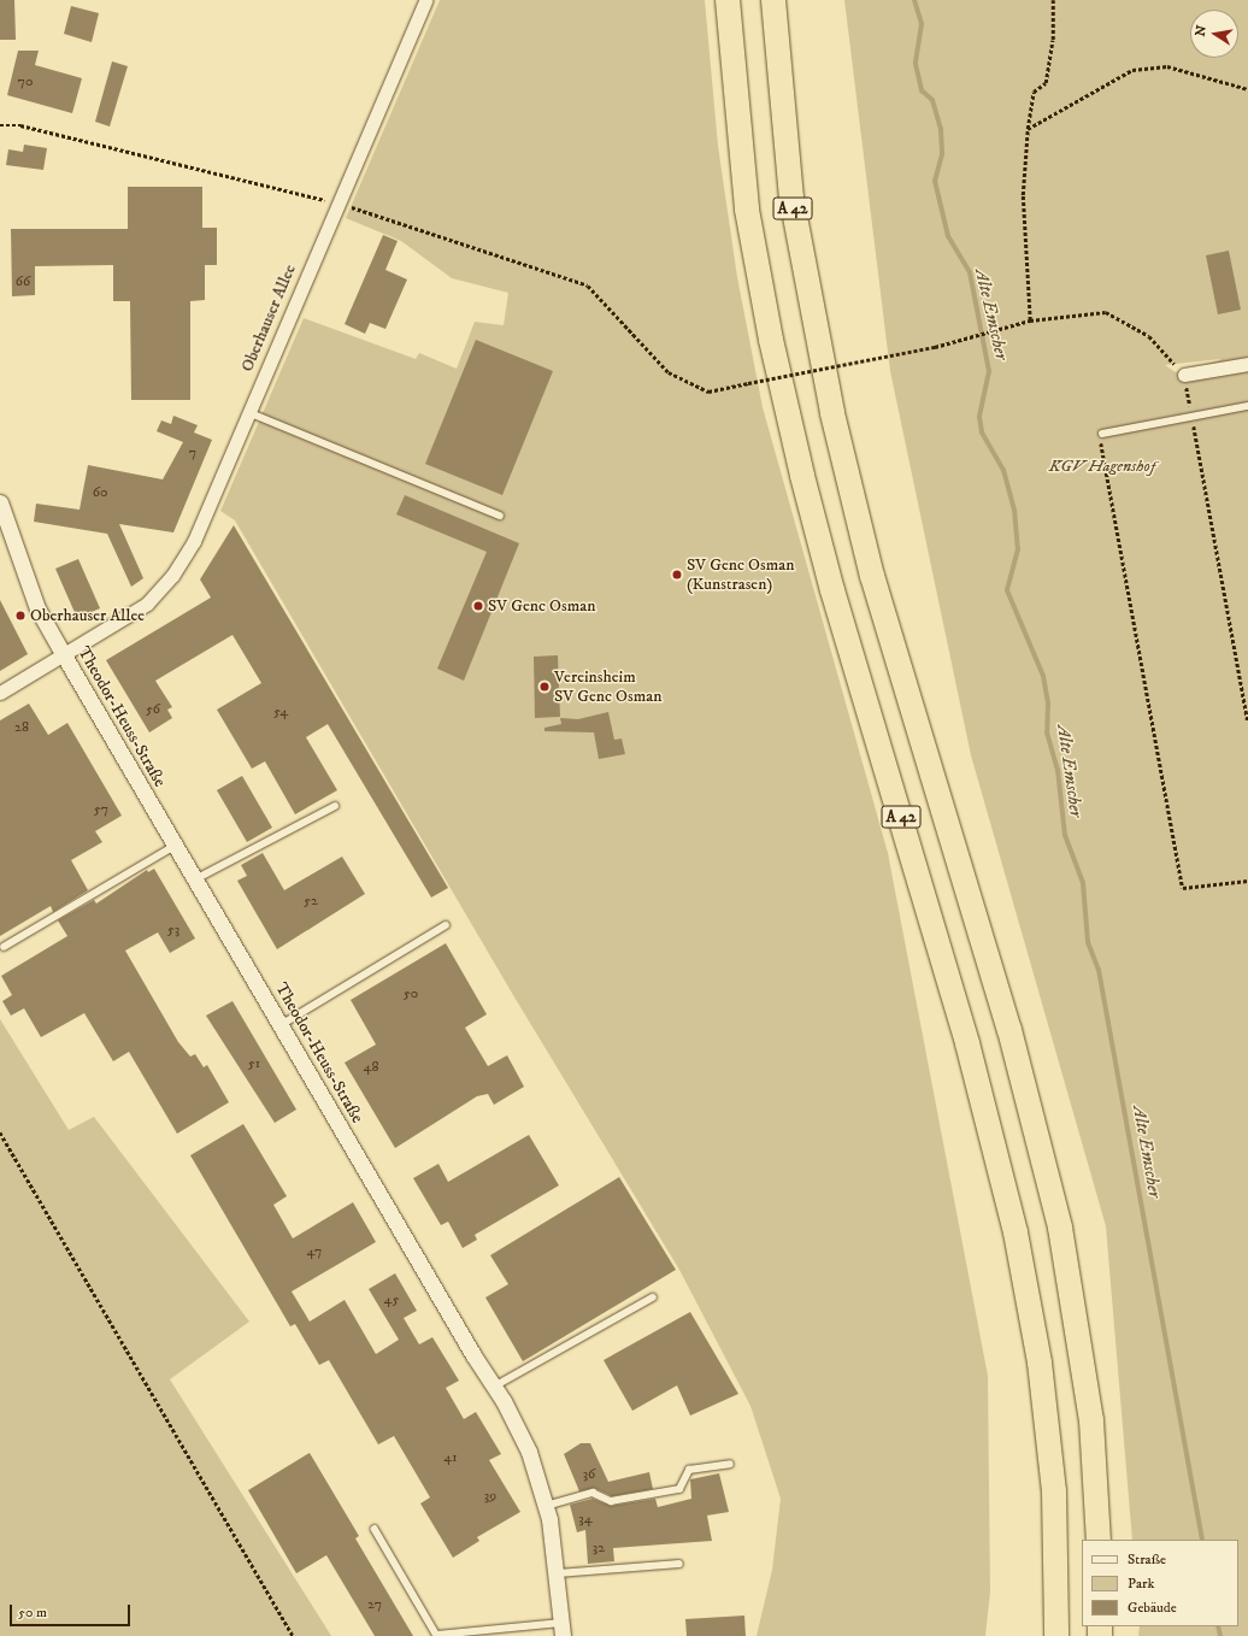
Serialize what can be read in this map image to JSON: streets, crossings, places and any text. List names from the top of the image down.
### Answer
{
  "streets": {
    "highway": ["A 42"],
    "street": ["Oberhauser Allee", "Theodor-Heuss-Straße"]
  },
  "crossings": [
    ["Oberhauser Allee", "Theodor-Heuss-Straße"]
  ],
  "water": ["Alte Emscher"],
  "parks": ["KGV Hagenshof"],
  "places": [
    "SV Genc Osman (Kunstrasen)",
    "SV Genc Osman",
    "Oberhauser Allee",
    "Vereinsheim SV Genc Osman"
  ],
  "house_numbers": [
    "70",
    "66",
    "7",
    "60",
    "56",
    "54",
    "28",
    "57",
    "52",
    "53",
    "50",
    "51",
    "48",
    "47",
    "45",
    "41",
    "36",
    "39",
    "34",
    "32",
    "27"
  ],
  "legend": ["Straße", "Park", "Gebäude"],
  "scale_bar": "50 m",
  "north": "left"
}
